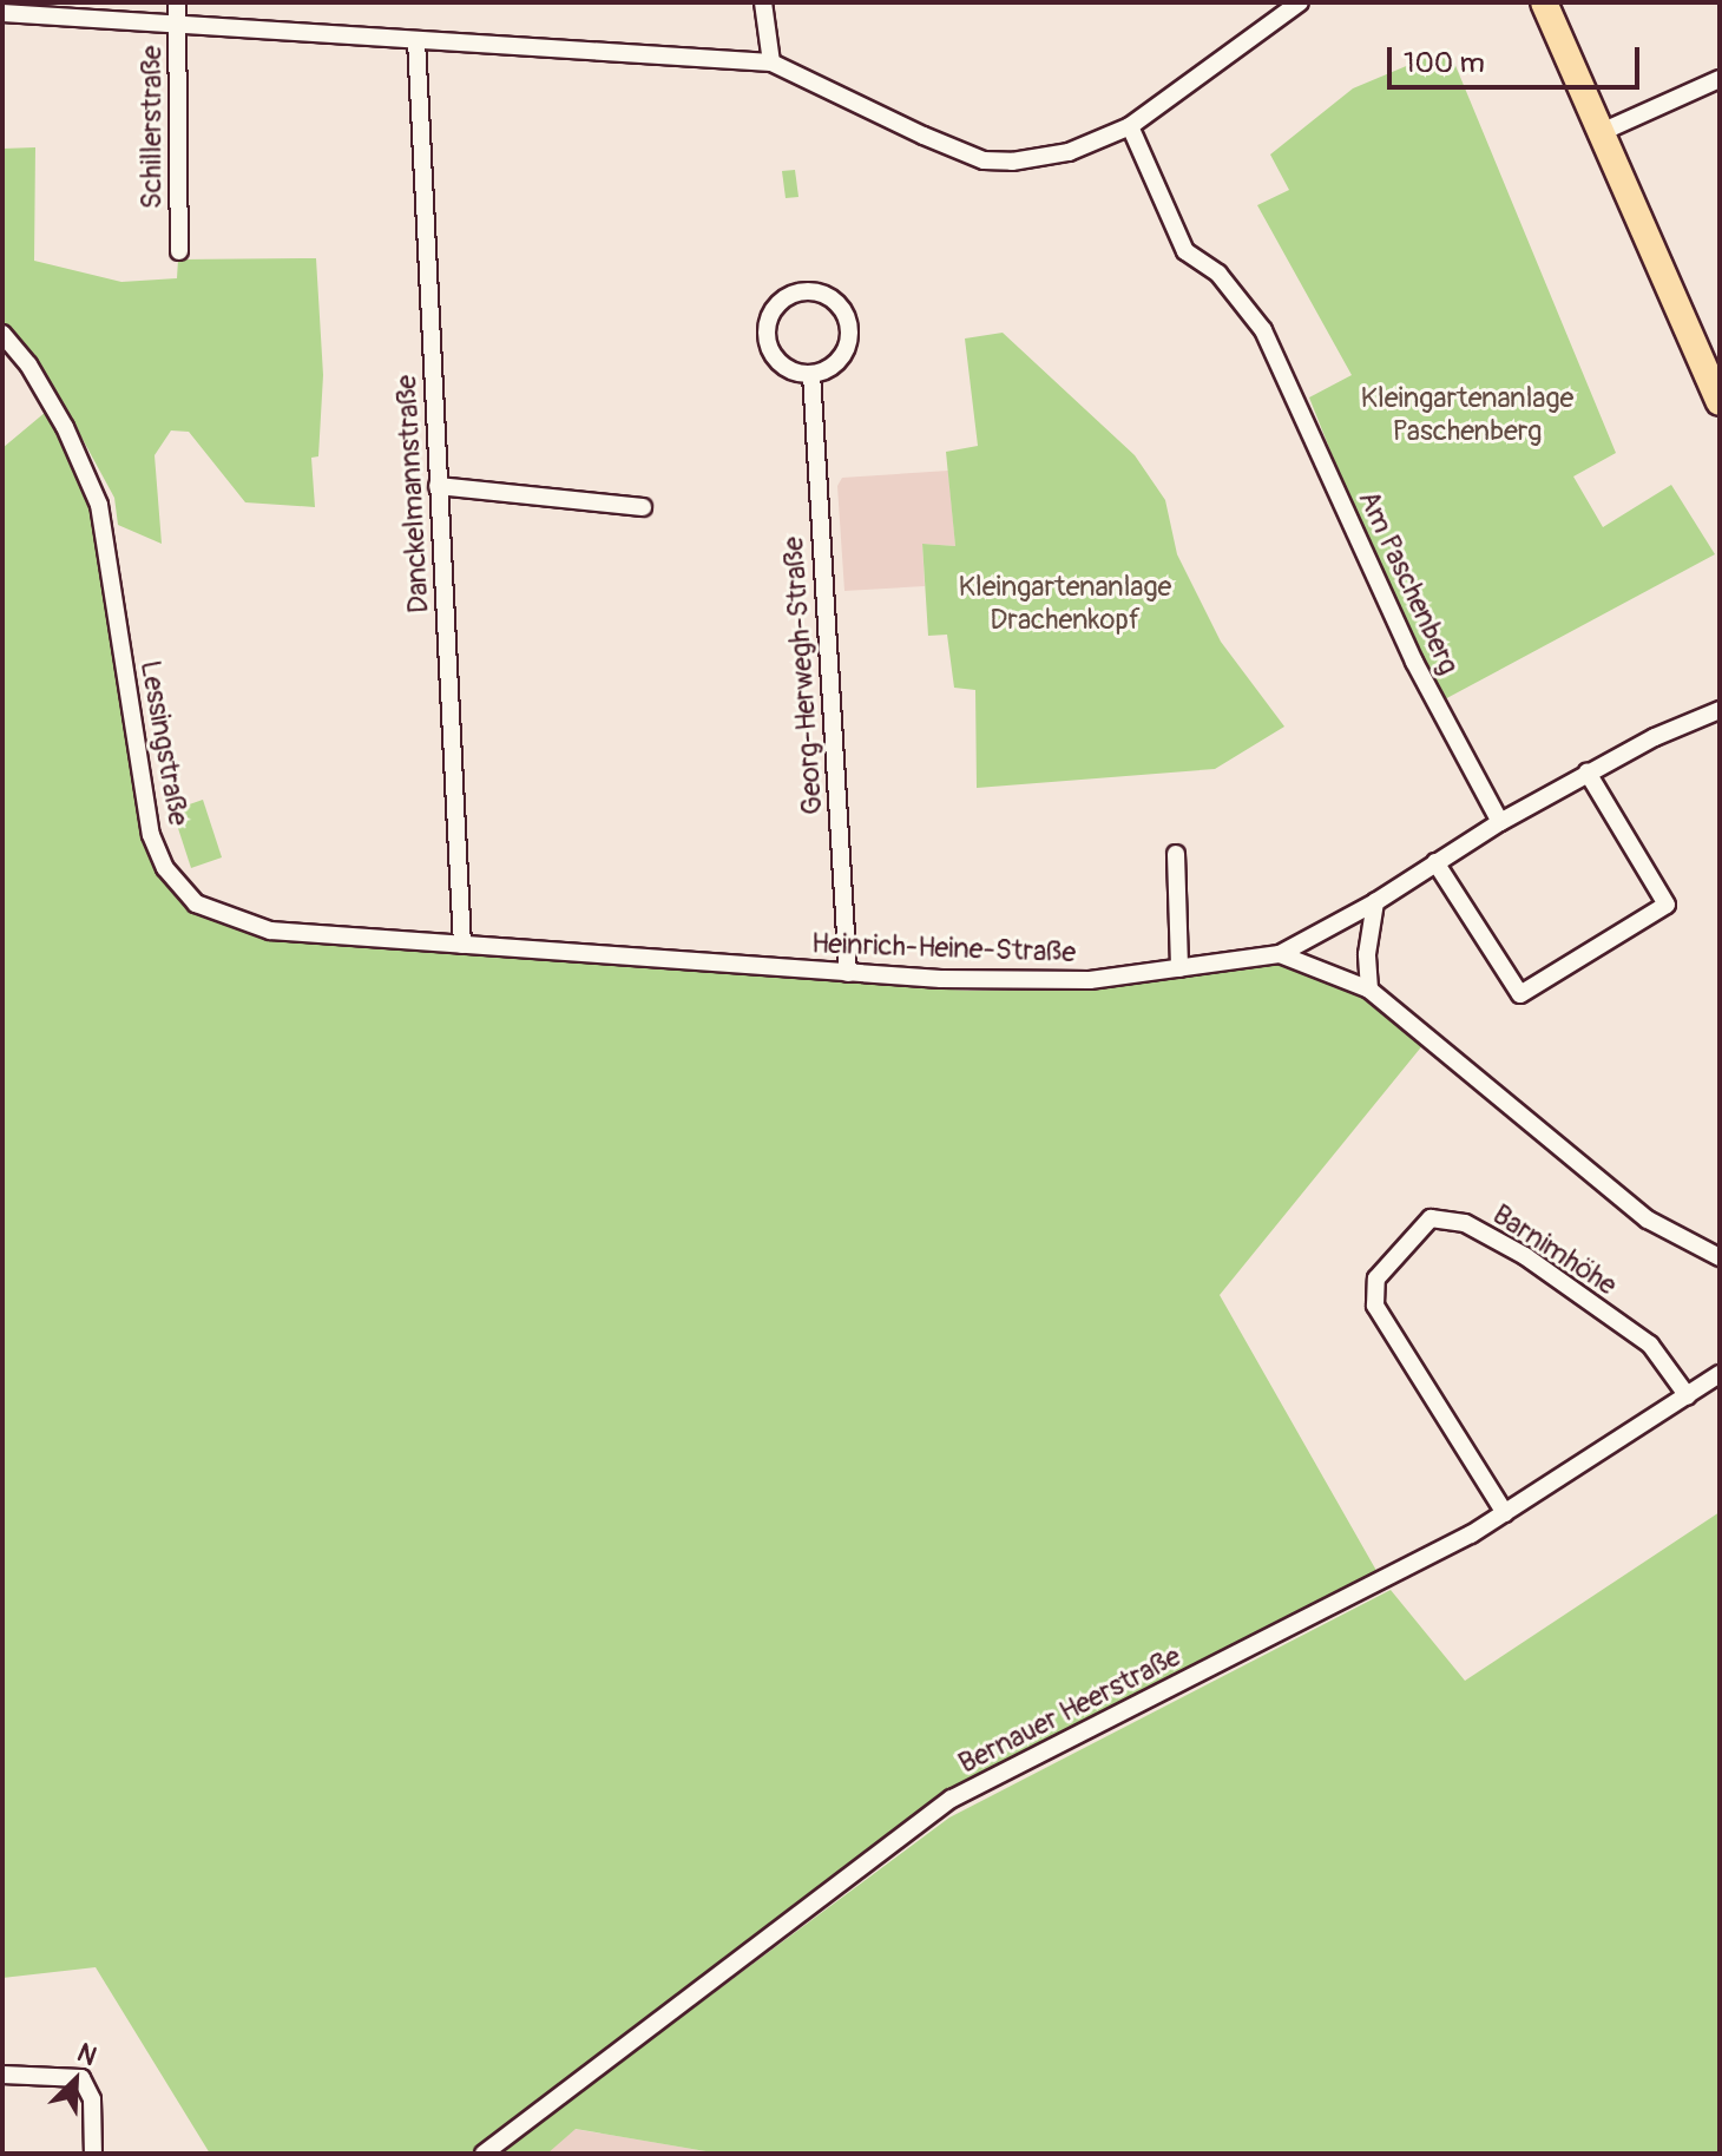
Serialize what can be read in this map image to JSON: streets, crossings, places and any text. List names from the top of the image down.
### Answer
{
  "streets": {
    "street": [
      "Schillerstraße",
      "Danckelmannstraße",
      "Am Paschenberg",
      "Georg-Herwegh-Straße",
      "Lessingstraße",
      "Heinrich-Heine-Straße",
      "Barnimhöhe",
      "Bernauer Heerstraße"
    ]
  },
  "crossings": [
    ["Danckelmannstraße", "Lessingstraße"],
    ["Danckelmannstraße", "Heinrich-Heine-Straße"],
    ["Georg-Herwegh-Straße", "Heinrich-Heine-Straße"],
    ["Lessingstraße", "Heinrich-Heine-Straße"],
    ["Barnimhöhe", "Bernauer Heerstraße"]
  ],
  "parks": ["Kleingartenanlage Paschenberg", "Kleingartenanlage Drachenkopf"],
  "scale_bar": "100 m",
  "north": "top right"
}
